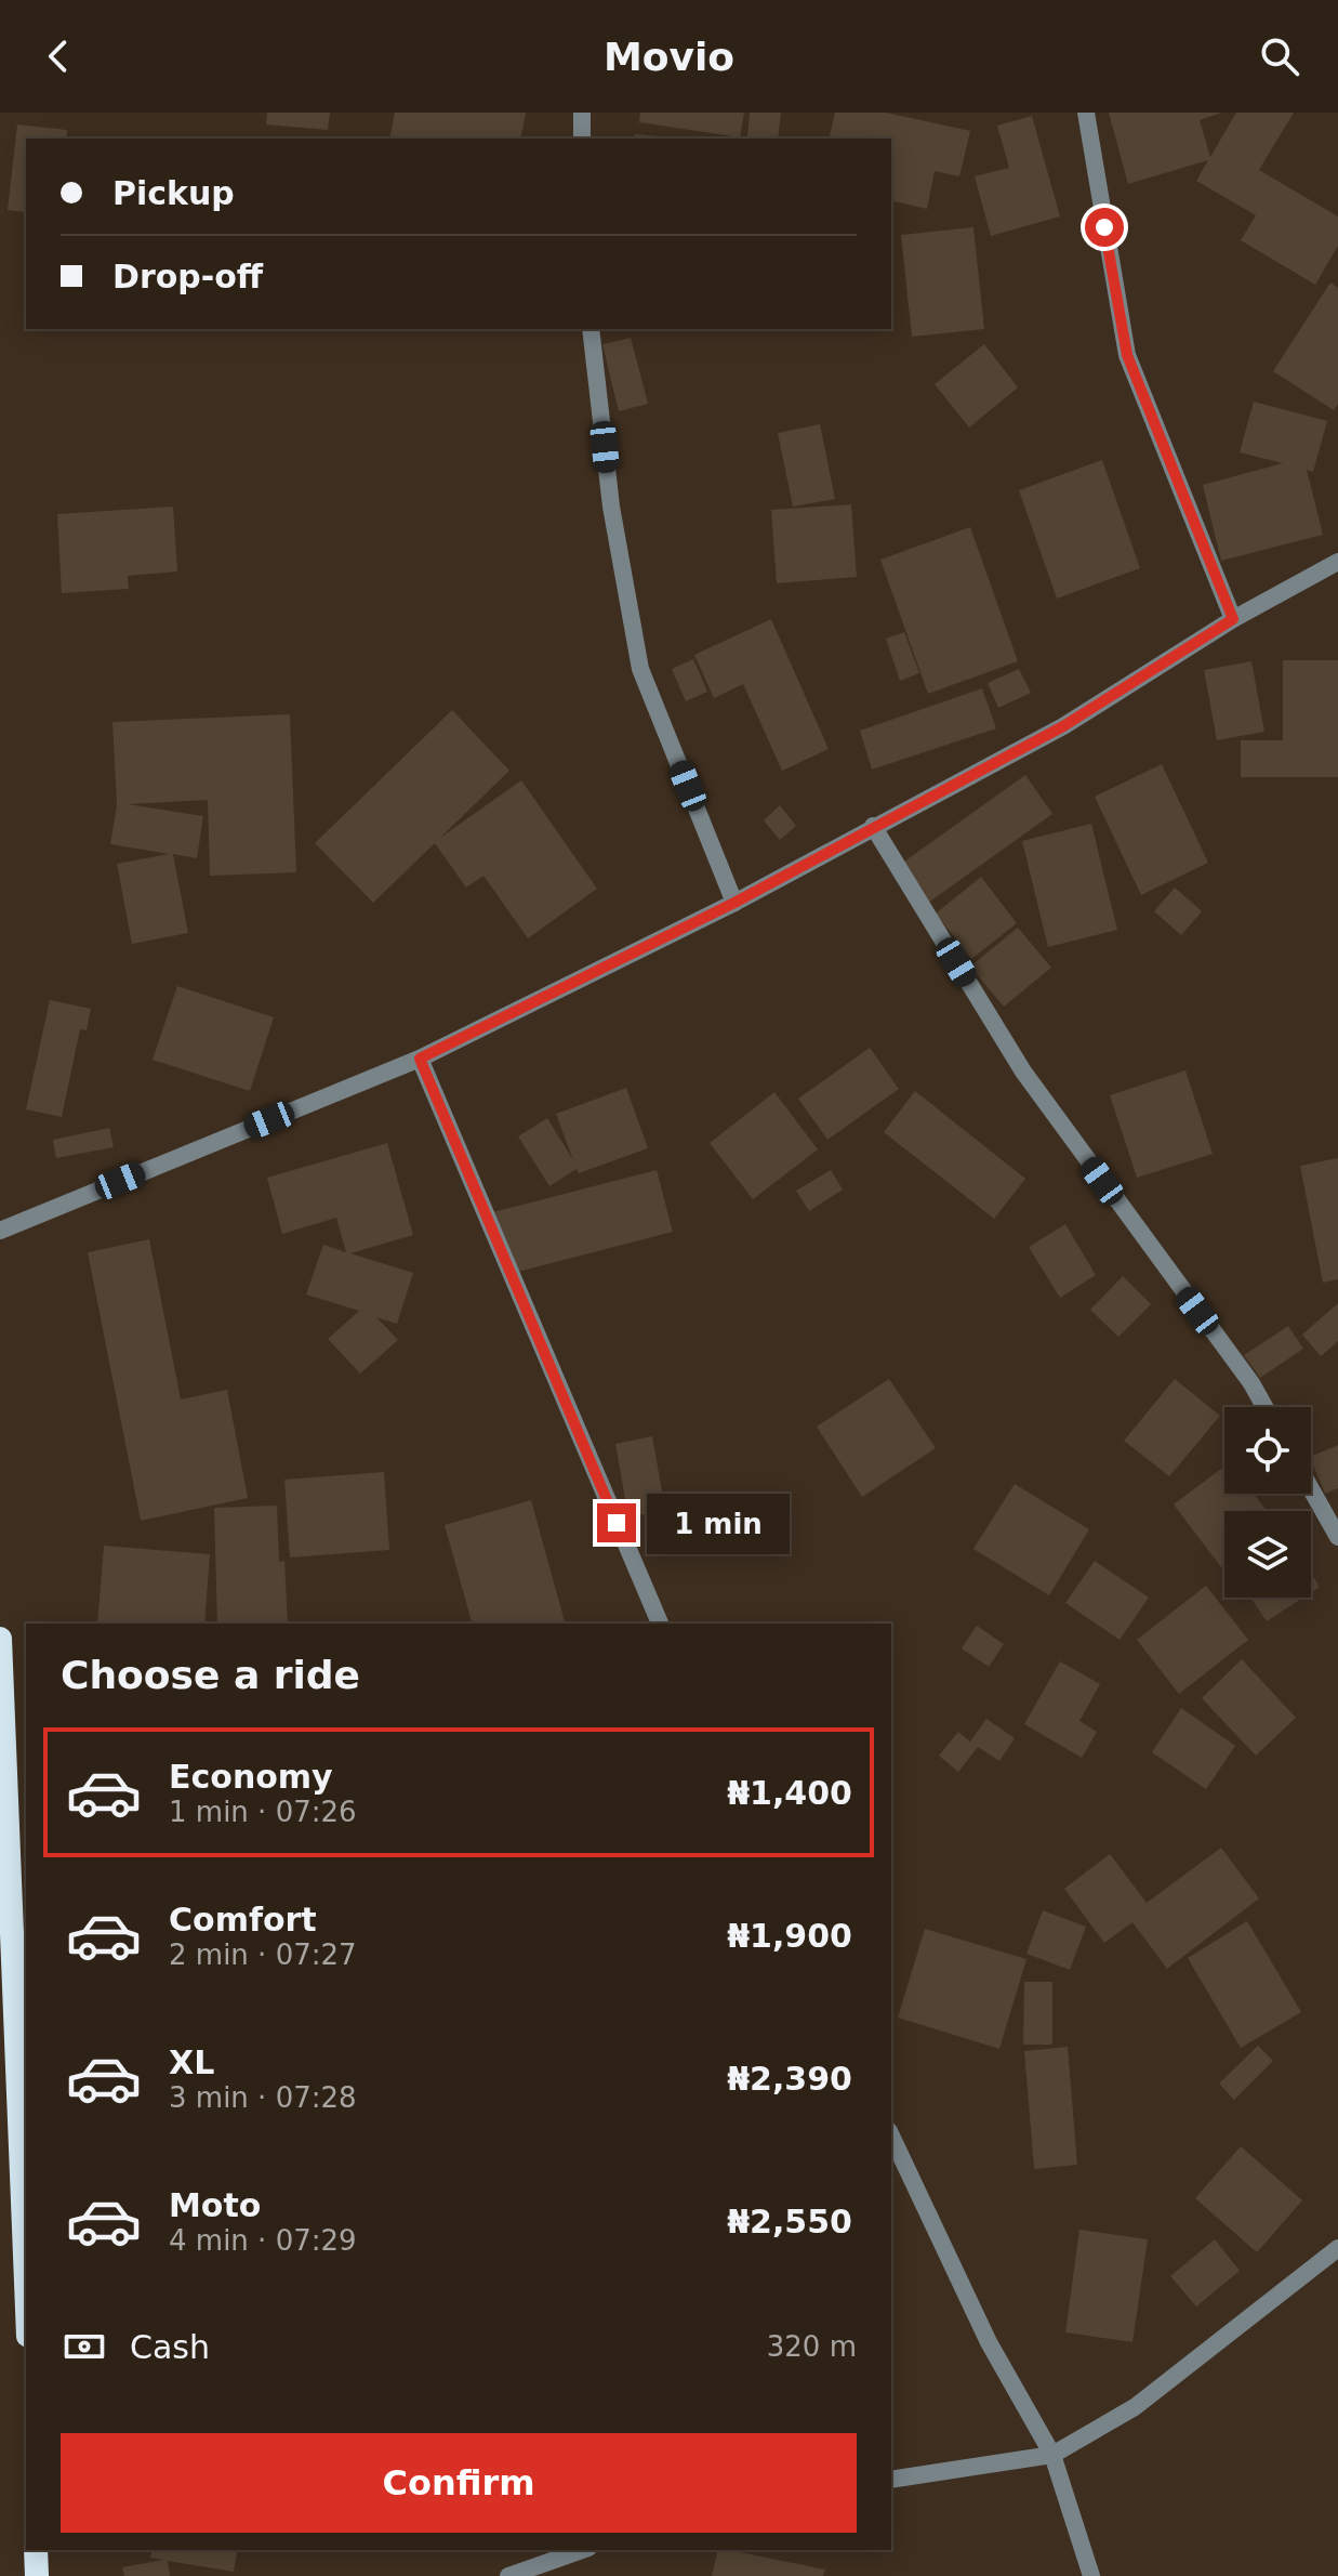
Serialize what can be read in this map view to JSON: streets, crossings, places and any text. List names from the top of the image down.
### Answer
{
  "page": {
    "header": "Movio",
    "banner": ["Pickup", "Drop-off"],
    "bubble": "1 min",
    "heading": "Choose a ride",
    "list": [
      {
        "name": "Economy",
        "note": "1 min · 07:26",
        "value": "₦1,400"
      },
      {
        "name": "Comfort",
        "note": "2 min · 07:27",
        "value": "₦1,900"
      },
      {
        "name": "XL",
        "note": "3 min · 07:28",
        "value": "₦2,390"
      },
      {
        "name": "Moto",
        "note": "4 min · 07:29",
        "value": "₦2,550"
      }
    ],
    "pay": ["Cash", "320 m"],
    "buttons": "Confirm"
  }
}
